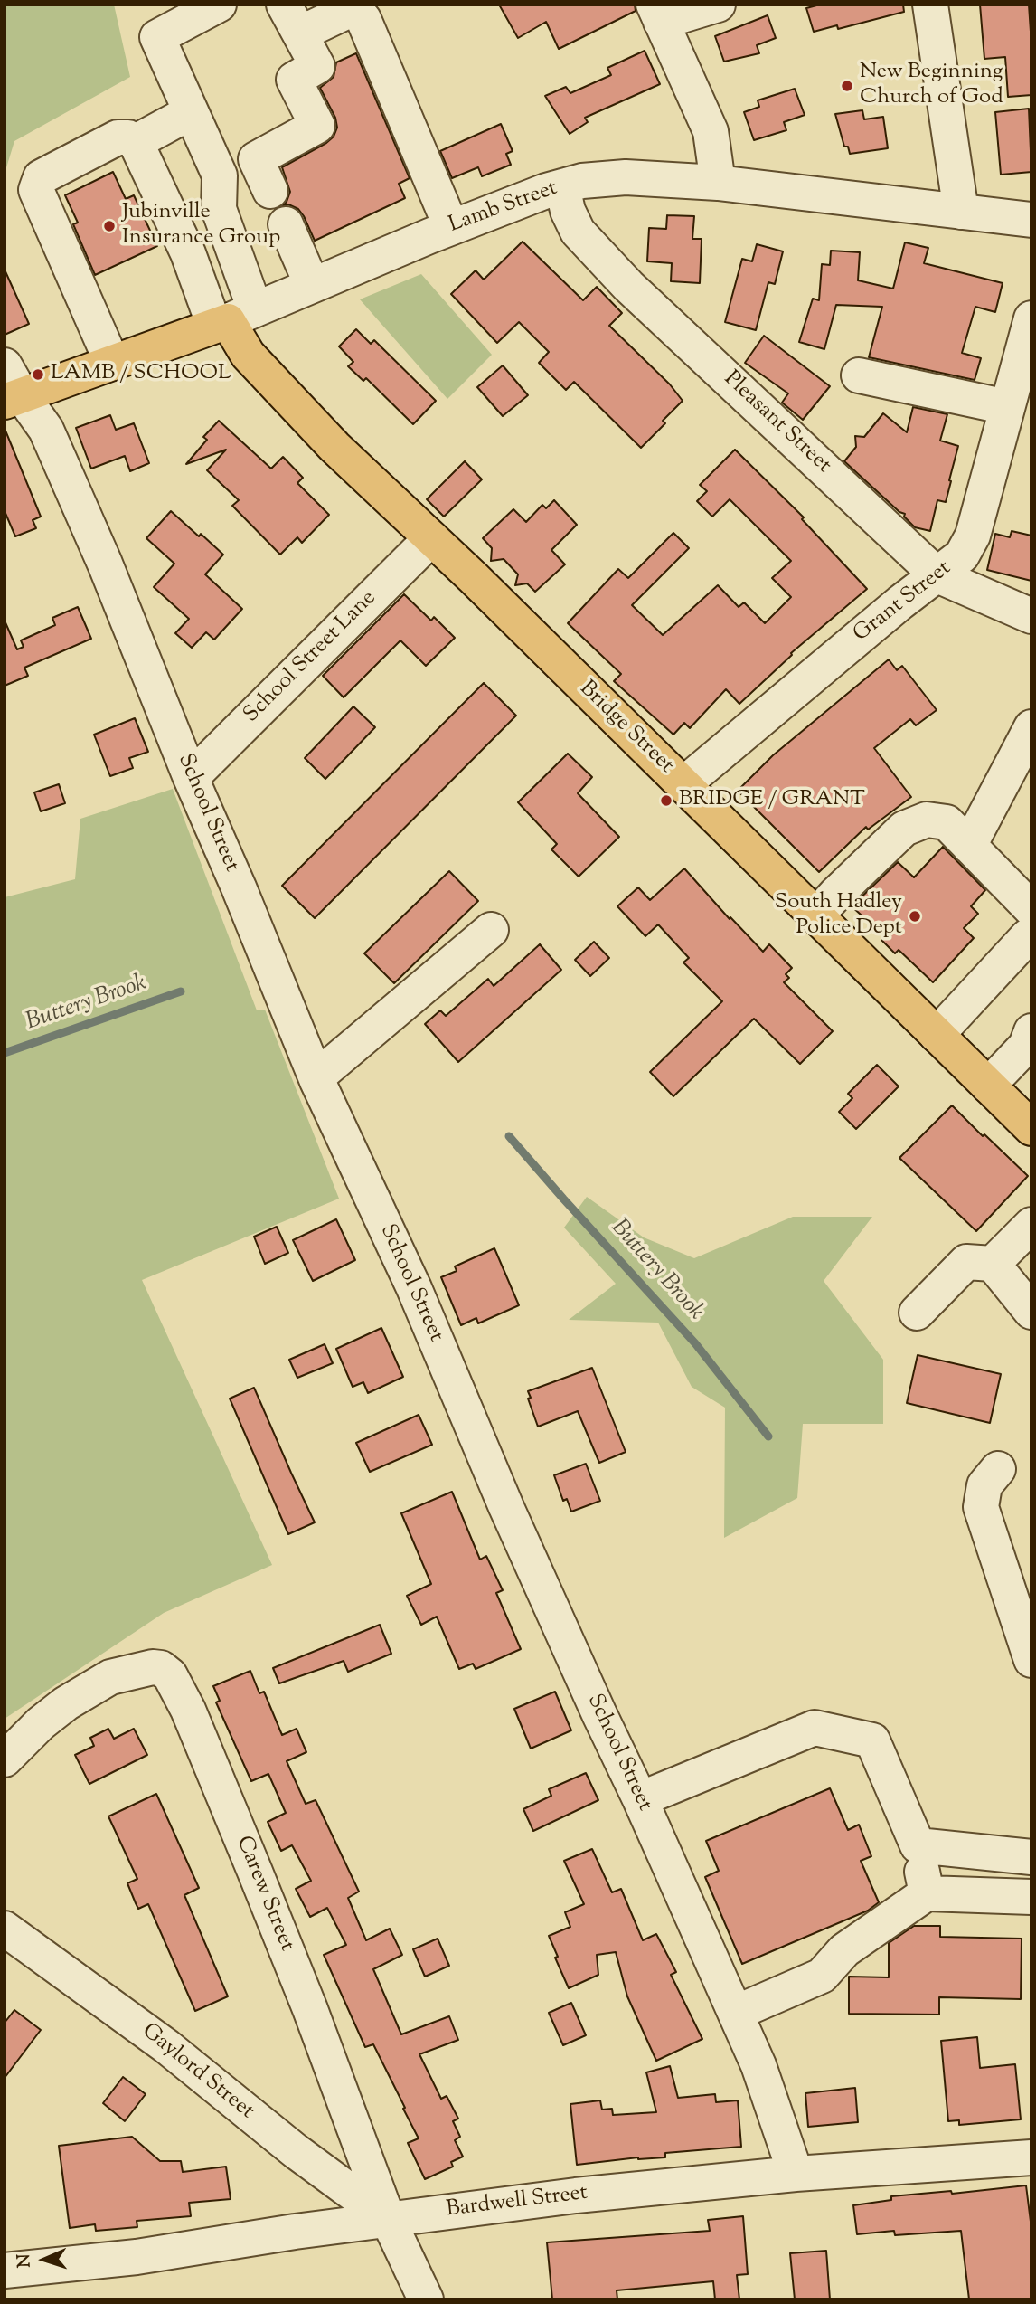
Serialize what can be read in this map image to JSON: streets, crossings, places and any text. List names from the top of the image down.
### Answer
{
  "streets": {
    "main road": ["Lamb Street", "Bridge Street"],
    "street": [
      "Pleasant Street",
      "Grant Street",
      "School Street Lane",
      "School Street",
      "Carew Street",
      "Gaylord Street",
      "Bardwell Street"
    ]
  },
  "crossings": [
    ["Lamb Street", "Pleasant Street"],
    ["Lamb Street", "Bridge Street"],
    ["Lamb Street", "School Street"],
    ["Pleasant Street", "Grant Street"],
    ["Grant Street", "Bridge Street"],
    ["School Street Lane", "Bridge Street"],
    ["School Street Lane", "School Street"],
    ["School Street", "Bardwell Street"],
    ["Carew Street", "Gaylord Street"],
    ["Carew Street", "Bardwell Street"],
    ["Gaylord Street", "Bardwell Street"]
  ],
  "water": ["Buttery Brook"],
  "places": [
    "New Beginning Church of God",
    "Jubinville Insurance Group",
    "LAMB / SCHOOL",
    "BRIDGE / GRANT",
    "South Hadley Police Dept"
  ],
  "north": "left"
}
